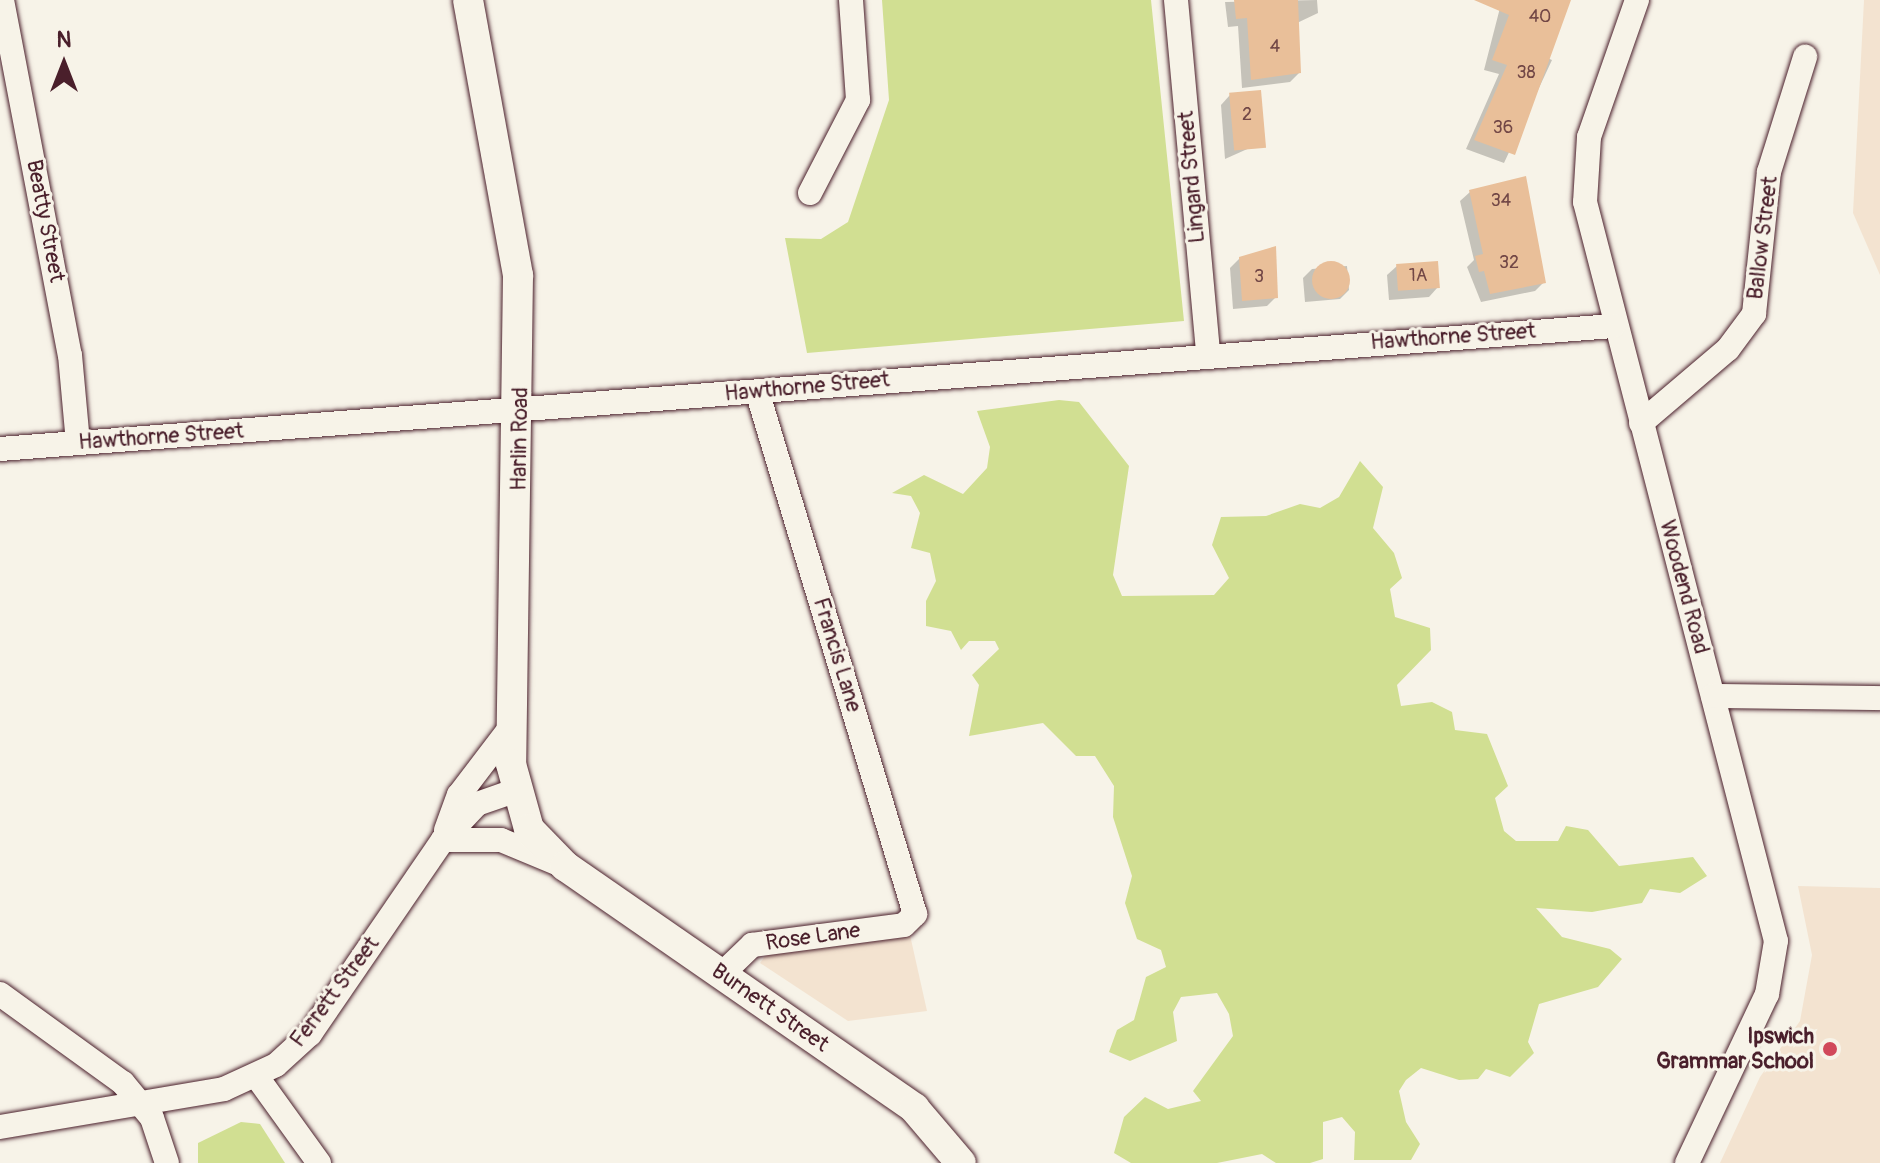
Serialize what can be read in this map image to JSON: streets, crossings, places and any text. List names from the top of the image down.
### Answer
{
  "streets": {
    "main road": ["Harlin Road", "Burnett Street"],
    "street": [
      "Lingard Street",
      "Beatty Street",
      "Ballow Street",
      "Hawthorne Street",
      "Woodend Road",
      "Francis Lane",
      "Rose Lane",
      "Ferrett Street"
    ]
  },
  "crossings": [
    ["Lingard Street", "Hawthorne Street"],
    ["Beatty Street", "Hawthorne Street"],
    ["Ballow Street", "Woodend Road"],
    ["Hawthorne Street", "Harlin Road"],
    ["Hawthorne Street", "Woodend Road"],
    ["Hawthorne Street", "Francis Lane"],
    ["Harlin Road", "Ferrett Street"],
    ["Harlin Road", "Burnett Street"],
    ["Francis Lane", "Rose Lane"],
    ["Rose Lane", "Burnett Street"]
  ],
  "places": ["Ipswich Grammar School"],
  "house_numbers": [
    "40",
    "4",
    "38",
    "2",
    "36",
    "34",
    "32",
    "1A",
    "3"
  ],
  "north": "top"
}
